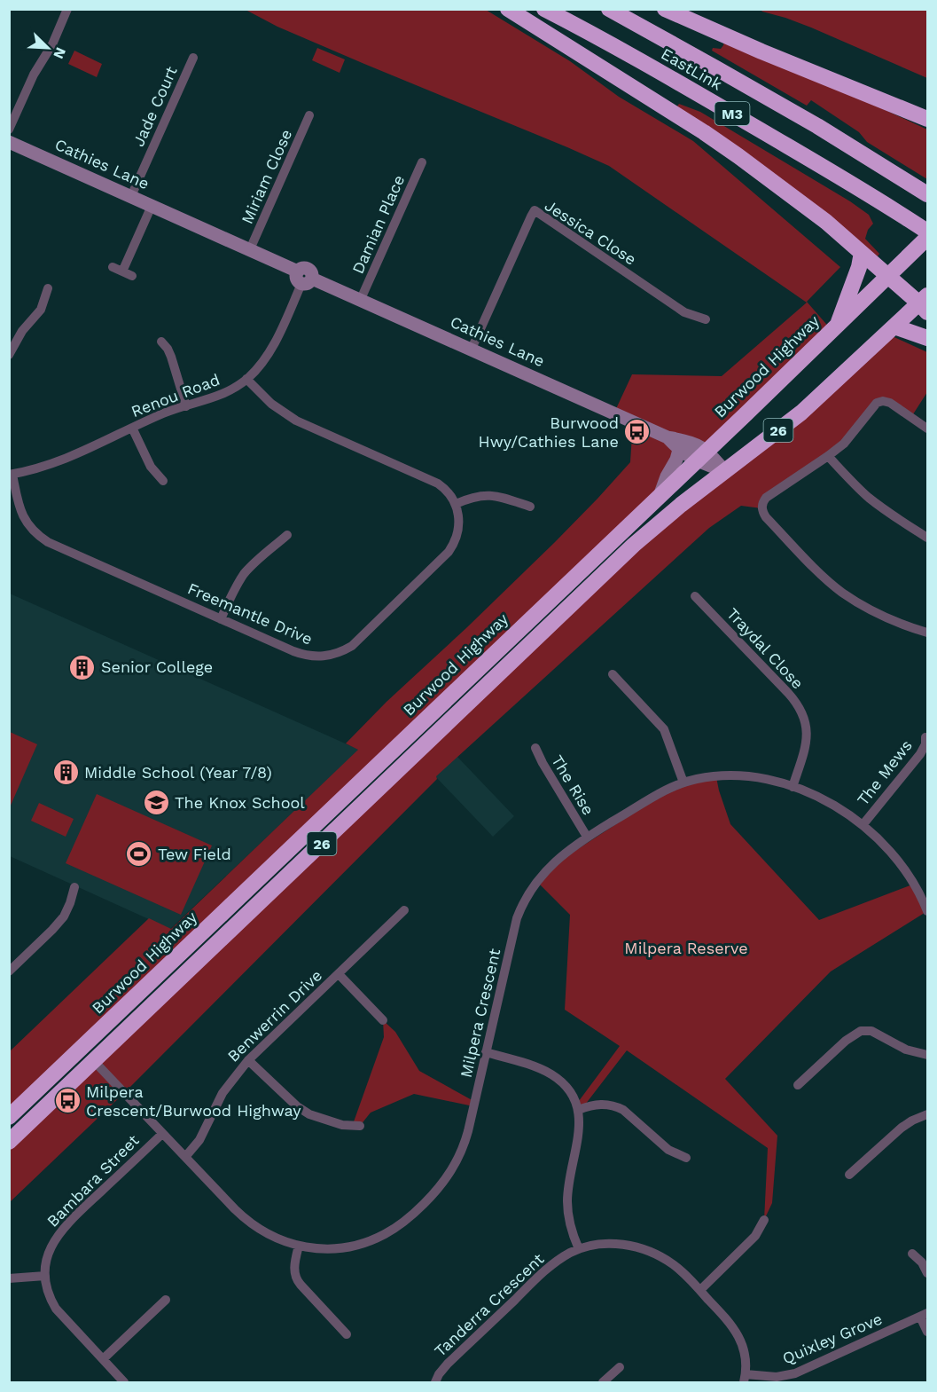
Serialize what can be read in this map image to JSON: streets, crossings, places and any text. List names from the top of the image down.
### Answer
{
  "streets": {
    "highway": [
      "EastLink",
      "M3",
      "Burwood Highway",
      "26"
    ],
    "street": [
      "Jade Court",
      "Cathies Lane",
      "Miriam Close",
      "Damian Place",
      "Jessica Close",
      "Renou Road",
      "Freemantle Drive",
      "Traydal Close",
      "The Mews",
      "The Rise",
      "Milpera Crescent",
      "Benwerrin Drive",
      "Bambara Street",
      "Tanderra Crescent",
      "Quixley Grove"
    ]
  },
  "crossings": [
    ["Jade Court", "Cathies Lane"],
    ["Cathies Lane", "Miriam Close"],
    ["Cathies Lane", "Damian Place"],
    ["Cathies Lane", "Jessica Close"],
    ["Cathies Lane", "Burwood Highway"],
    ["Cathies Lane", "Renou Road"],
    ["Cathies Lane", "26"],
    ["Renou Road", "Freemantle Drive"],
    ["26", "Milpera Crescent"],
    ["Traydal Close", "Milpera Crescent"],
    ["The Mews", "Milpera Crescent"],
    ["The Rise", "Milpera Crescent"],
    ["Milpera Crescent", "Benwerrin Drive"],
    ["Milpera Crescent", "Bambara Street"],
    ["Tanderra Crescent", "Quixley Grove"]
  ],
  "parks": ["Milpera Reserve"],
  "places": {
    "bus stop": ["Burwood Hwy/Cathies Lane", "Milpera Crescent/Burwood Highway"],
    "building": ["Senior College", "Middle School (Year 7/8)"],
    "school or university": ["The Knox School"],
    "sports": ["Tew Field"]
  },
  "north": "bottom right"
}
